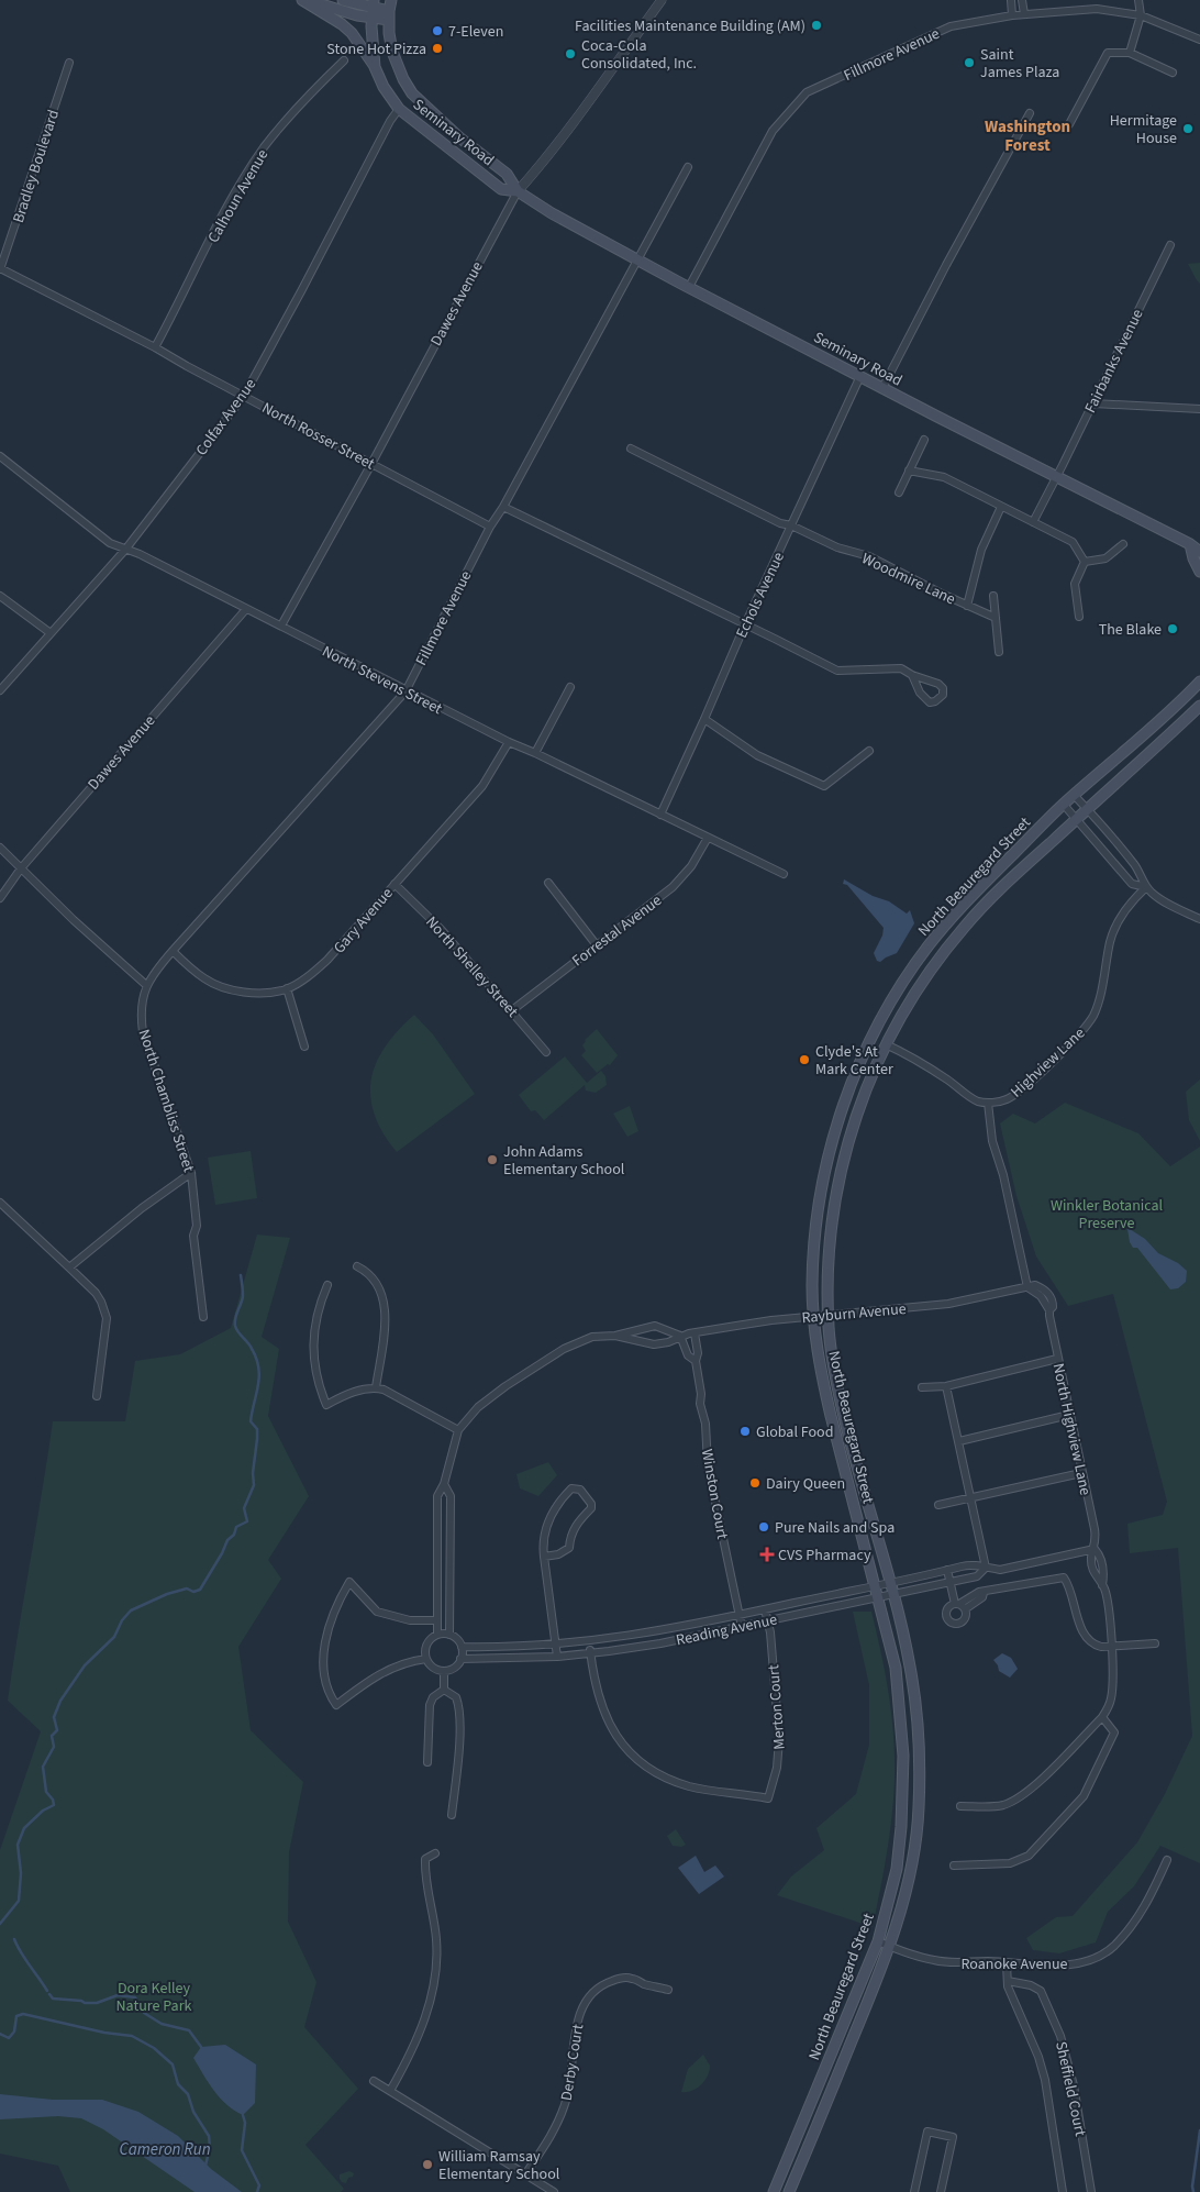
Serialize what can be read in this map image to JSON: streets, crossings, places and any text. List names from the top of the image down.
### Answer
{
  "streets": {
    "main road": ["Seminary Road", "North Beauregard Street"],
    "street": [
      "Fillmore Avenue",
      "Bradley Boulevard",
      "Calhoun Avenue",
      "Dawes Avenue",
      "Fairbanks Avenue",
      "Colfax Avenue",
      "North Rosser Street",
      "Woodmire Lane",
      "Echols Avenue",
      "North Stevens Street",
      "Gary Avenue",
      "Forrestal Avenue",
      "North Shelley Street",
      "Highview Lane",
      "North Chambliss Street",
      "Rayburn Avenue",
      "North Highview Lane",
      "Winston Court",
      "Reading Avenue",
      "Merton Court",
      "Roanoke Avenue",
      "Derby Court",
      "Sheffield Court"
    ]
  },
  "crossings": [
    ["Fillmore Avenue", "Seminary Road"],
    ["Fillmore Avenue", "North Rosser Street"],
    ["Fillmore Avenue", "North Stevens Street"],
    ["Fillmore Avenue", "Gary Avenue"],
    ["Fillmore Avenue", "North Chambliss Street"],
    ["Seminary Road", "Dawes Avenue"],
    ["Seminary Road", "Fairbanks Avenue"],
    ["Seminary Road", "Colfax Avenue"],
    ["Seminary Road", "Echols Avenue"],
    ["Bradley Boulevard", "North Rosser Street"],
    ["Calhoun Avenue", "North Rosser Street"],
    ["Dawes Avenue", "North Rosser Street"],
    ["Dawes Avenue", "North Stevens Street"],
    ["Colfax Avenue", "North Rosser Street"],
    ["Colfax Avenue", "North Stevens Street"],
    ["Woodmire Lane", "Echols Avenue"],
    ["Echols Avenue", "North Stevens Street"],
    ["North Stevens Street", "Gary Avenue"],
    ["North Stevens Street", "Forrestal Avenue"],
    ["North Beauregard Street", "Rayburn Avenue"],
    ["North Beauregard Street", "Reading Avenue"],
    ["North Beauregard Street", "Roanoke Avenue"],
    ["Gary Avenue", "North Shelley Street"],
    ["Forrestal Avenue", "North Shelley Street"],
    ["Rayburn Avenue", "North Highview Lane"],
    ["Rayburn Avenue", "Winston Court"],
    ["Rayburn Avenue", "Reading Avenue"],
    ["North Highview Lane", "Reading Avenue"],
    ["Winston Court", "Reading Avenue"],
    ["Reading Avenue", "Merton Court"],
    ["Roanoke Avenue", "Sheffield Court"]
  ],
  "districts": ["Washington Forest"],
  "water": ["Cameron Run"],
  "parks": ["Winkler Botanical Preserve", "Dora Kelley Nature Park"],
  "places": {
    "other": [
      "Facilities Maintenance Building (AM)",
      "7-Eleven",
      "Stone Hot Pizza",
      "Coca-Cola Consolidated, Inc.",
      "Saint James Plaza",
      "Hermitage House",
      "The Blake",
      "Clyde's At Mark Center",
      "John Adams Elementary School",
      "Global Food",
      "Dairy Queen",
      "Pure Nails and Spa",
      "William Ramsay Elementary School"
    ],
    "health": ["CVS Pharmacy"]
  }
}
